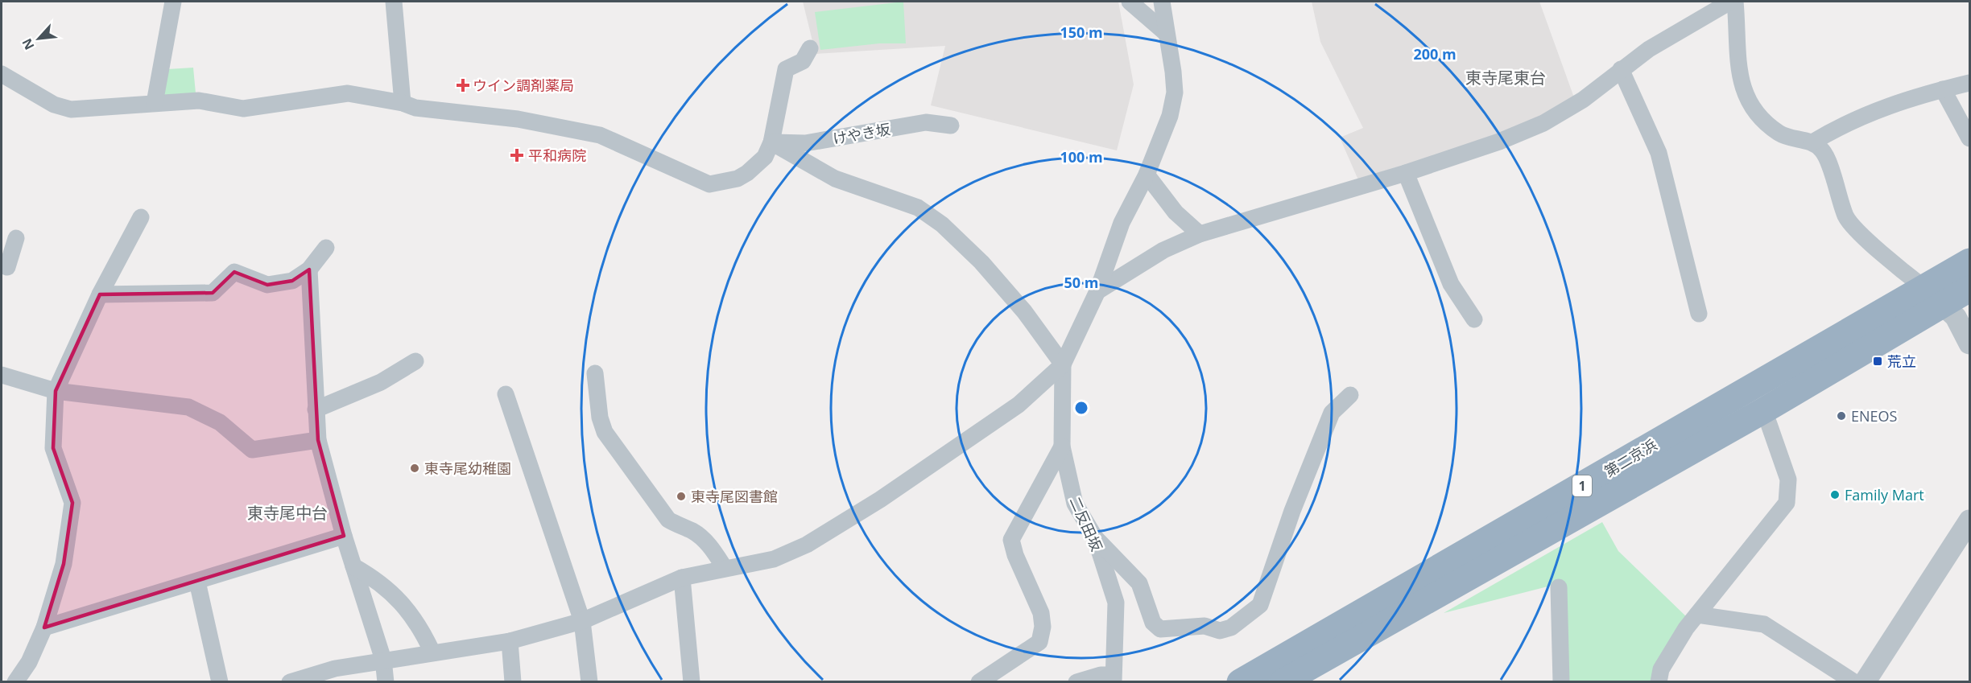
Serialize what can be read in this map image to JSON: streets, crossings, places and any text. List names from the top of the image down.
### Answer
{
  "streets": {
    "highway": ["第二京浜", "1"],
    "street": ["けやき坂", "二反田坂"]
  },
  "districts": ["東寺尾東台", "東寺尾中台"],
  "places": {
    "health": ["ウイン調剤薬局", "平和病院"],
    "transit": ["荒立"],
    "other": [
      "ENEOS",
      "東寺尾幼稚園",
      "Family Mart",
      "東寺尾図書館"
    ]
  },
  "north": "bottom left",
  "rings": [
    "150 m",
    "200 m",
    "100 m",
    "50 m"
  ]
}
